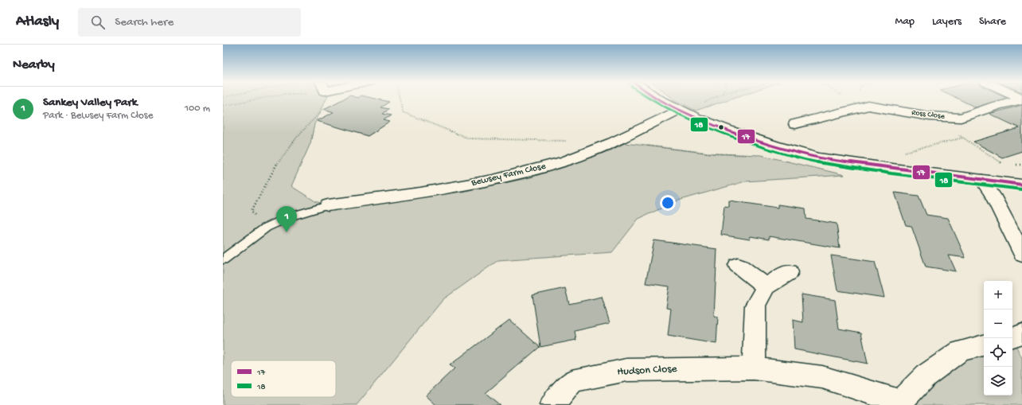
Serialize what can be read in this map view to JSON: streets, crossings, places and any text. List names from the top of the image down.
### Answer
{
  "streets": {
    "street": ["Ross Close", "Bewsey Farm Close", "Hudson Close"]
  },
  "lines": ["transit line 17", "transit line 18"],
  "legend": ["17", "18"],
  "page": {
    "header": "Atlasly",
    "search": "Search here",
    "nav": ["Map", "Layers", "Share"],
    "heading": "Nearby",
    "list": [
      {
        "mark": "1",
        "name": "Sankey Valley Park",
        "note": "Park · Bewsey Farm Close",
        "value": "100 m"
      }
    ],
    "pins": "1",
    "map_buttons": ["+", "−"]
  }
}
